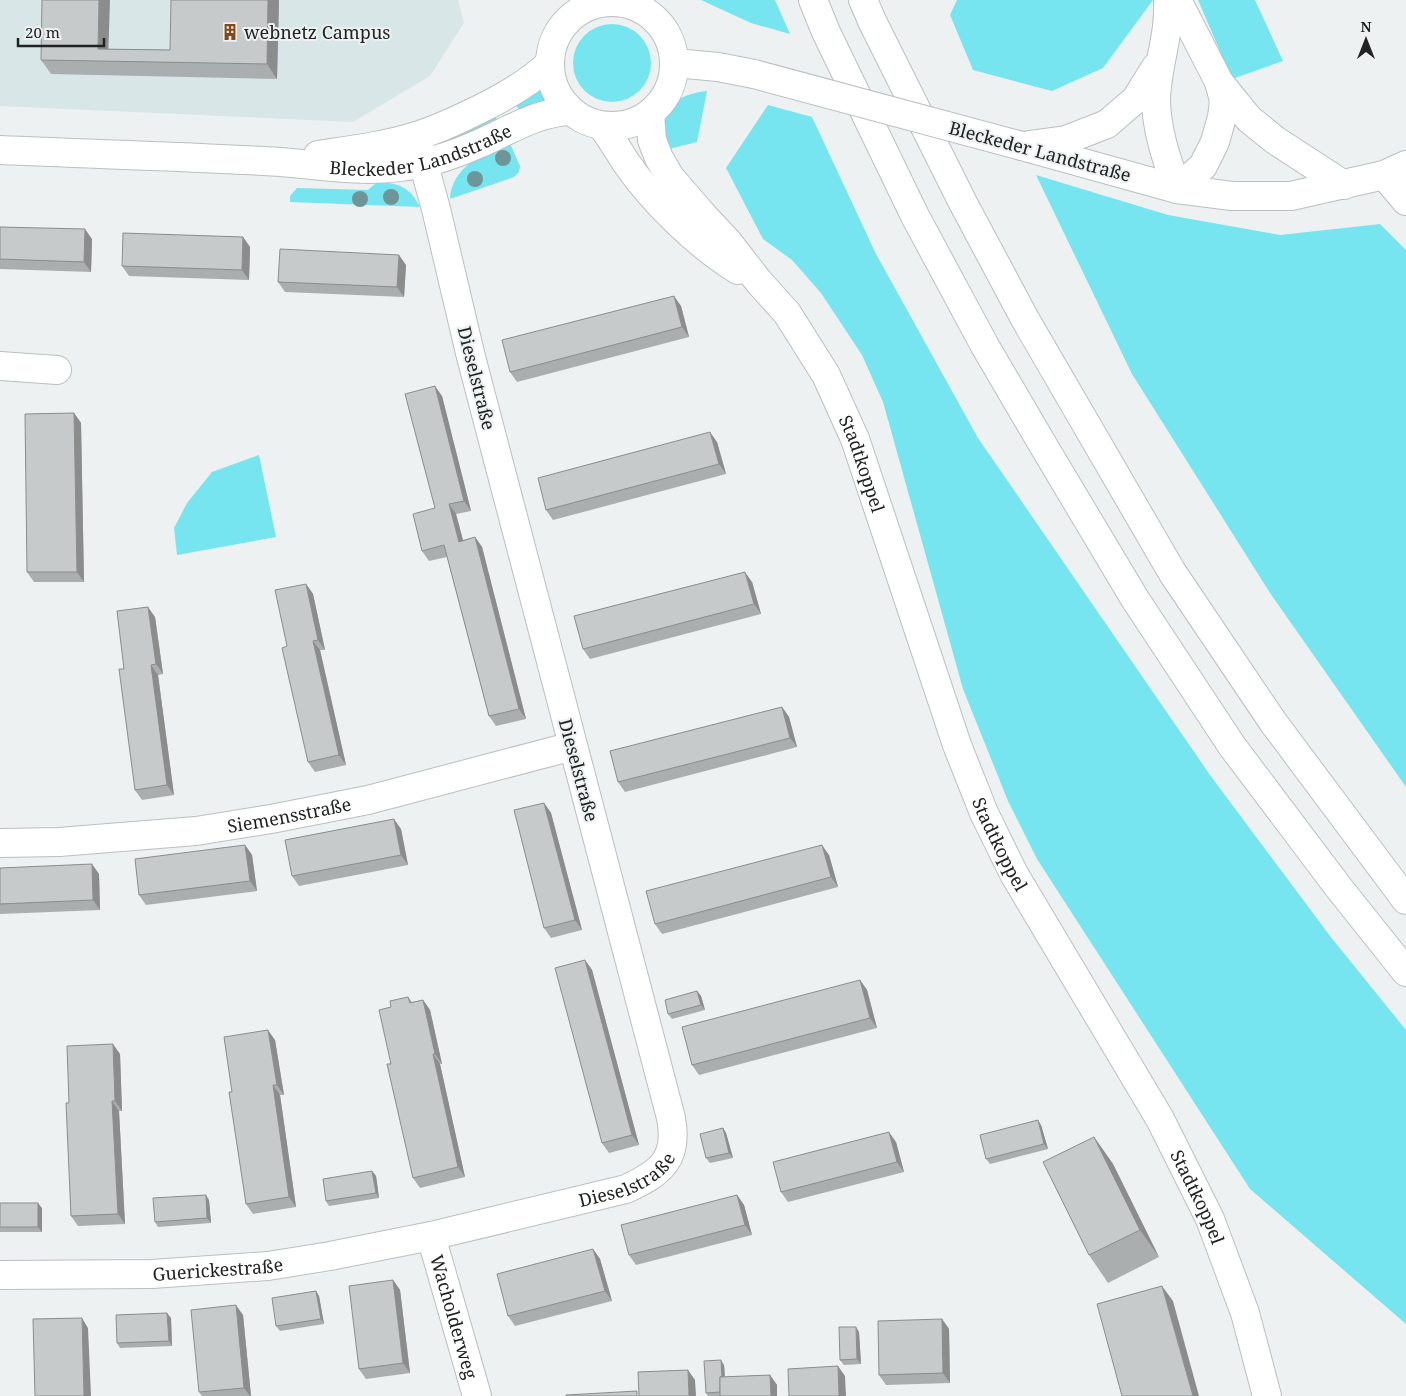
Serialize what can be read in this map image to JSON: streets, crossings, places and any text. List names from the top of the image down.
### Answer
{
  "streets": {
    "main road": [
      "Bleckeder Landstraße",
      "Dieselstraße",
      "Stadtkoppel",
      "Siemensstraße",
      "Guerickestraße",
      "Wacholderweg"
    ]
  },
  "crossings": [
    ["Bleckeder Landstraße", "Dieselstraße"],
    ["Bleckeder Landstraße", "Stadtkoppel"],
    ["Dieselstraße", "Siemensstraße"],
    ["Dieselstraße", "Guerickestraße"],
    ["Dieselstraße", "Wacholderweg"],
    ["Guerickestraße", "Wacholderweg"]
  ],
  "places": {
    "building": ["webnetz Campus"]
  },
  "scale_bar": "20 m",
  "north": "top"
}
